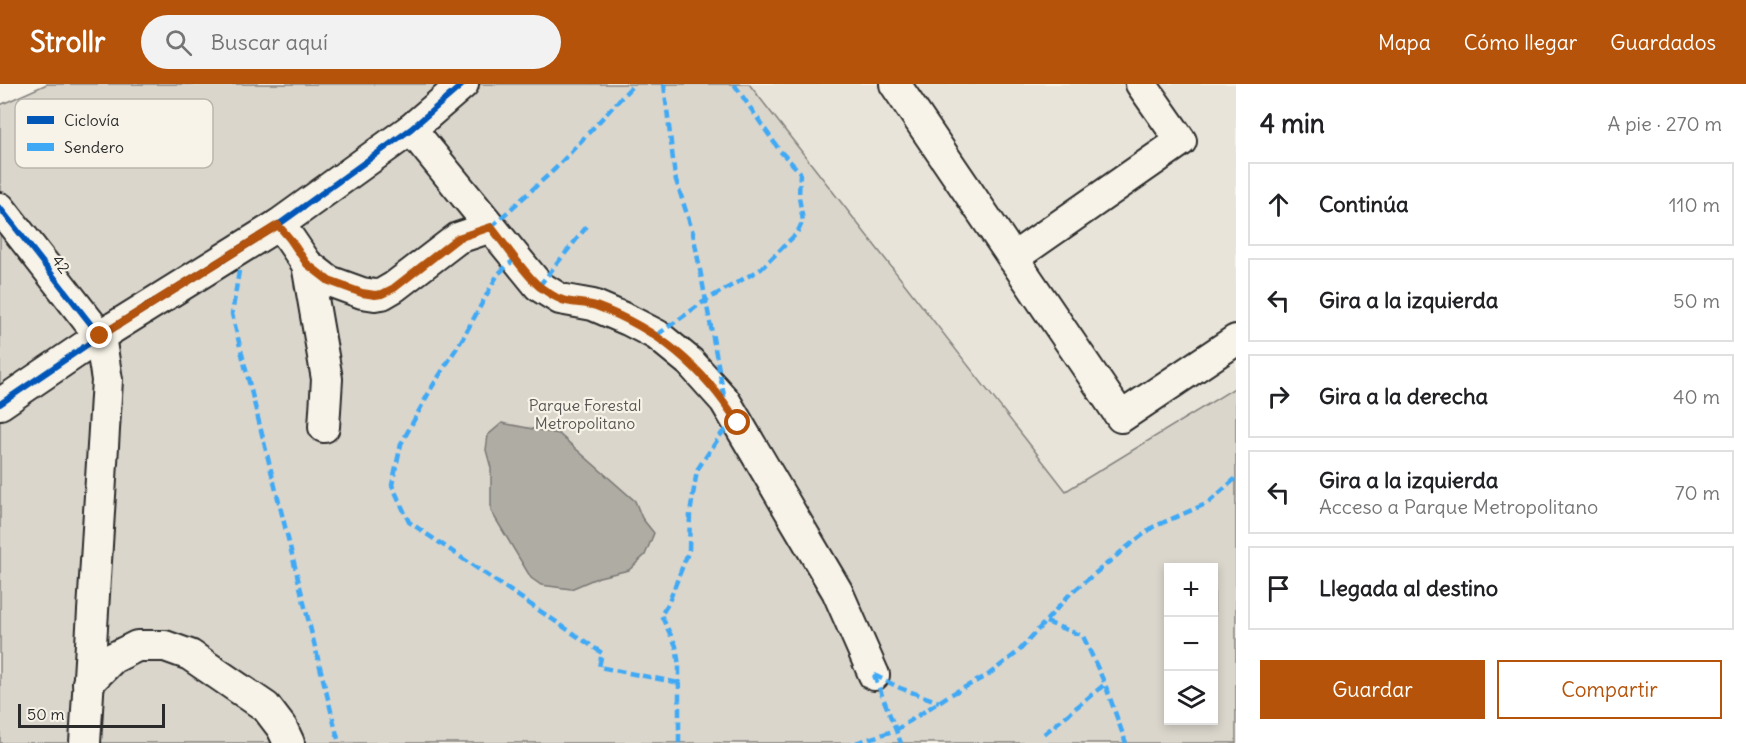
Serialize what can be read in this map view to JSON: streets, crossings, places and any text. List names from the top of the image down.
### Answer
{
  "streets": {
    "street": ["42"]
  },
  "parks": ["Parque Forestal Metropolitano"],
  "legend": ["Ciclovía", "Sendero"],
  "scale_bar": "50 m",
  "page": {
    "header": "Strollr",
    "search": "Buscar aquí",
    "nav": ["Mapa", "Cómo llegar", "Guardados"],
    "heading": ["4 min", "A pie · 270 m"],
    "list": [
      ["Continúa", "110 m"],
      ["Gira a la izquierda", "50 m"],
      ["Gira a la derecha", "40 m"],
      ["Gira a la izquierda", "Acceso a Parque Metropolitano", "70 m"],
      "Llegada al destino"
    ],
    "map_buttons": ["+", "−"],
    "buttons": ["Guardar", "Compartir"],
    "scale": "50 m"
  }
}
